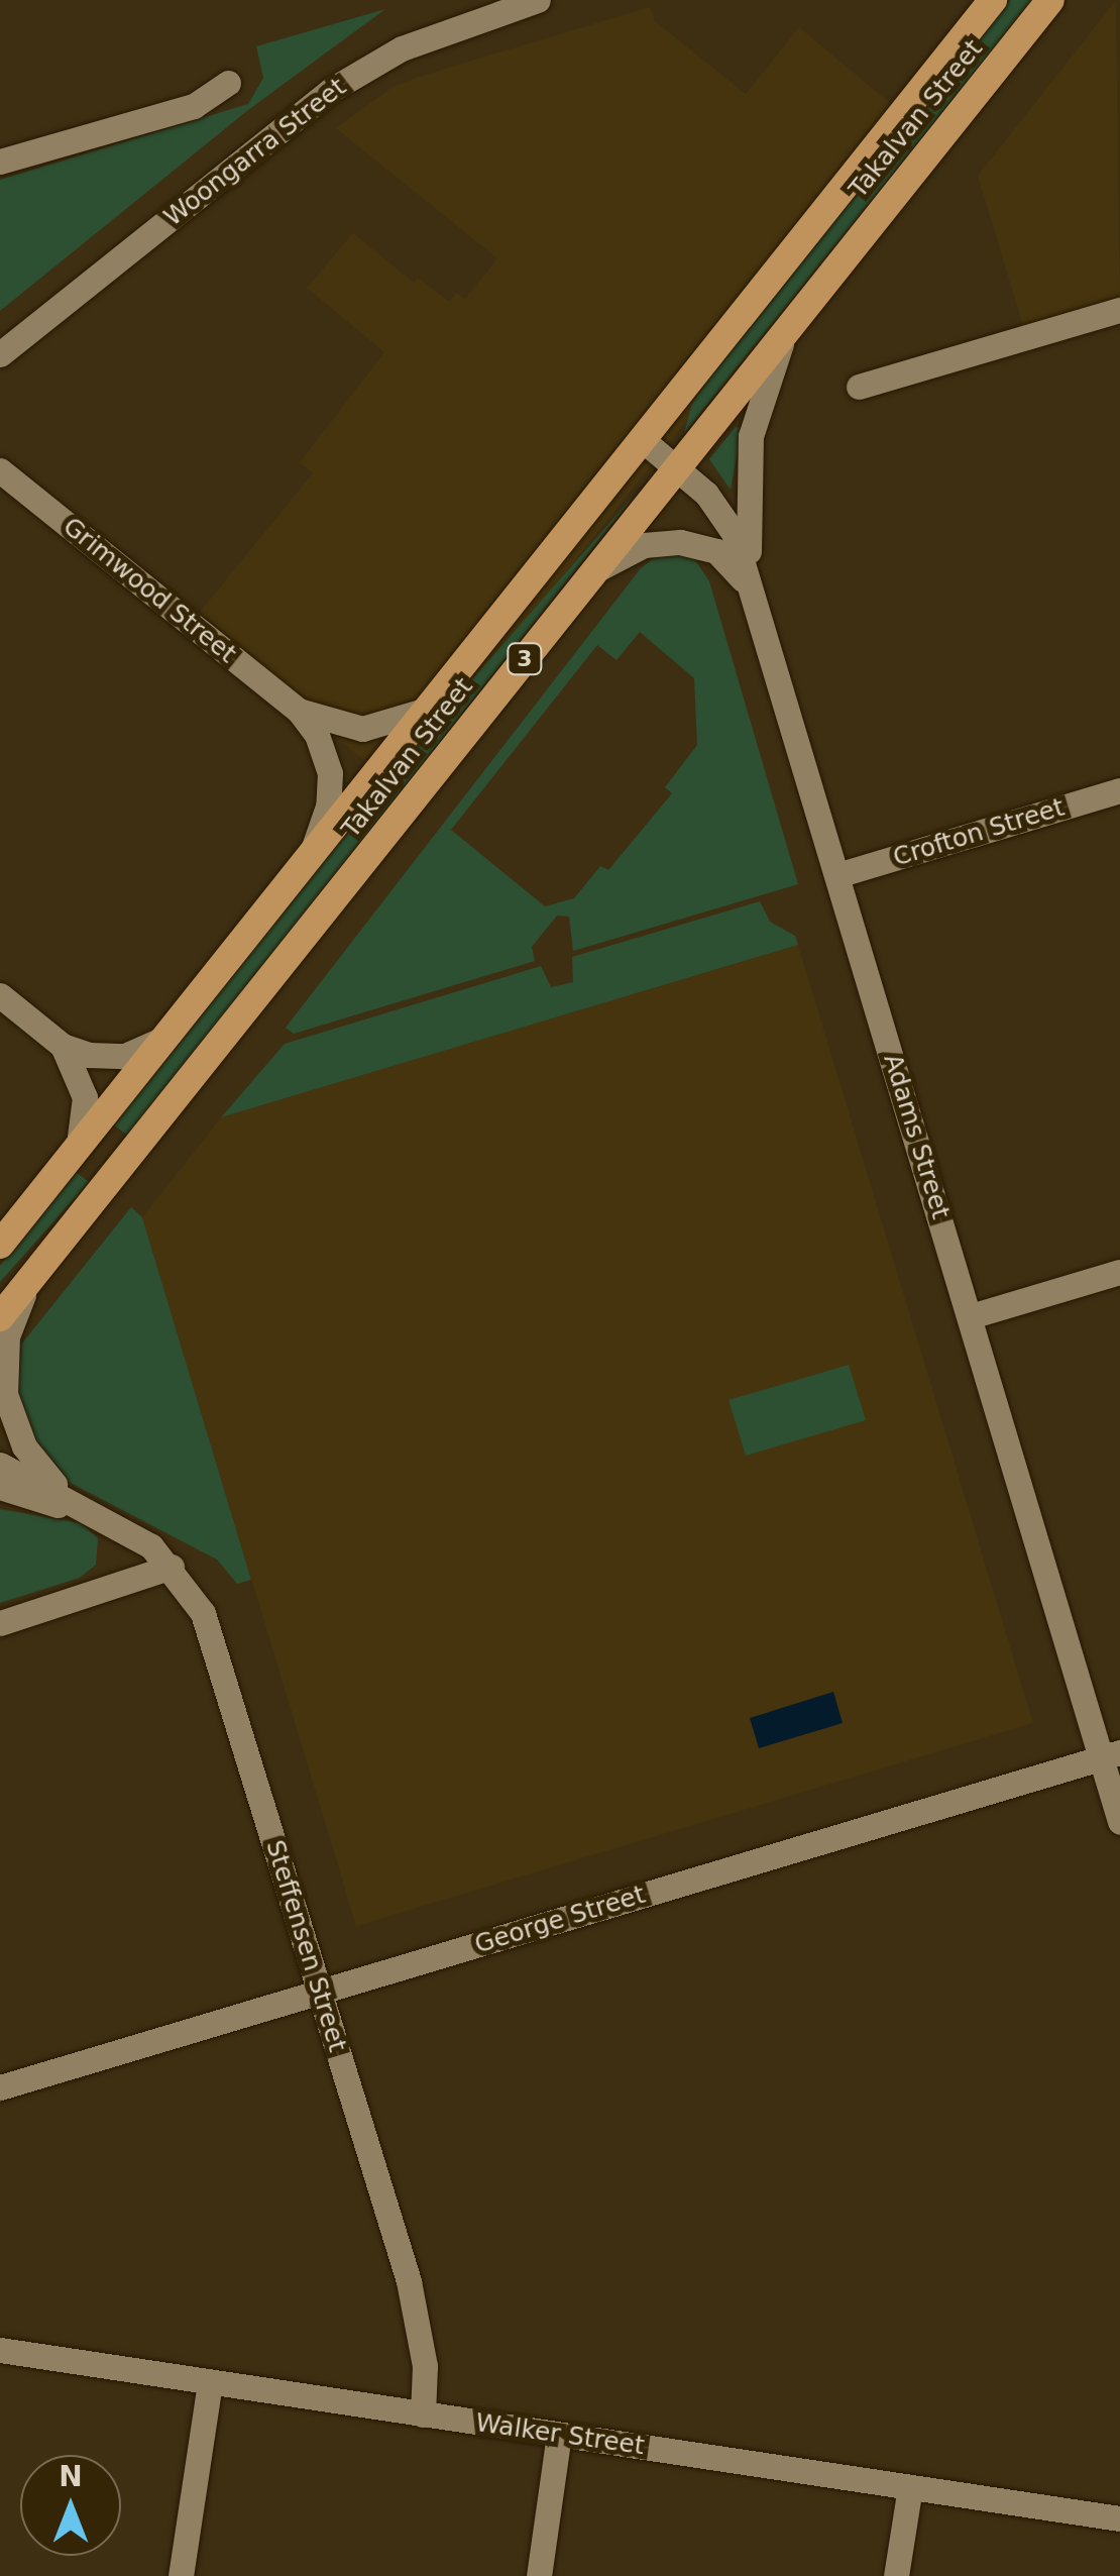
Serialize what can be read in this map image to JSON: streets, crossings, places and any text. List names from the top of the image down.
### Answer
{
  "streets": {
    "highway": ["Takalvan Street", "3"],
    "street": [
      "Woongarra Street",
      "Grimwood Street",
      "Crofton Street",
      "Adams Street",
      "George Street",
      "Steffensen Street",
      "Walker Street"
    ]
  },
  "crossings": [
    ["Takalvan Street", "Grimwood Street"],
    ["Takalvan Street", "Adams Street"],
    ["Crofton Street", "Adams Street"],
    ["Adams Street", "George Street"],
    ["George Street", "Steffensen Street"],
    ["Steffensen Street", "Walker Street"]
  ],
  "north": "top"
}
